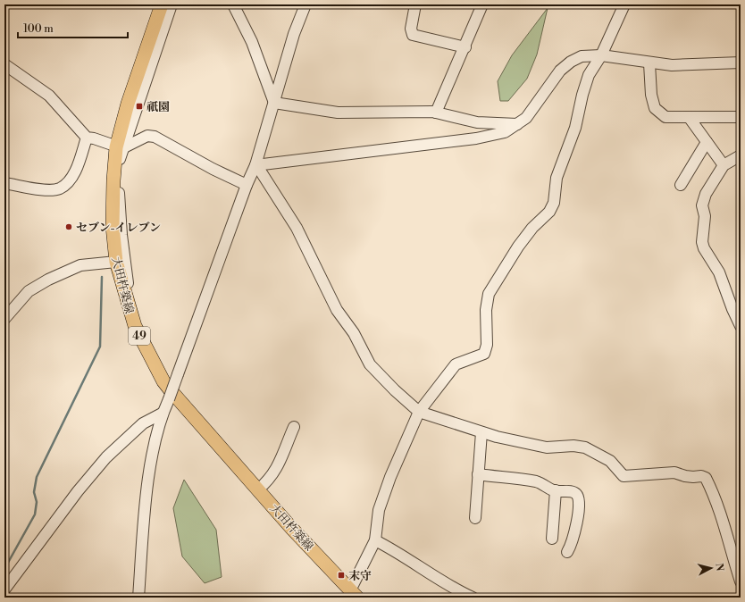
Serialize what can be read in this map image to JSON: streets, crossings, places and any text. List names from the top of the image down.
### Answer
{
  "streets": {
    "main road": ["大田杵築線", "49"]
  },
  "places": {
    "transit": ["祇園", "末守"],
    "other": ["セブン-イレブン"]
  },
  "scale_bar": "100 m",
  "north": "right"
}
